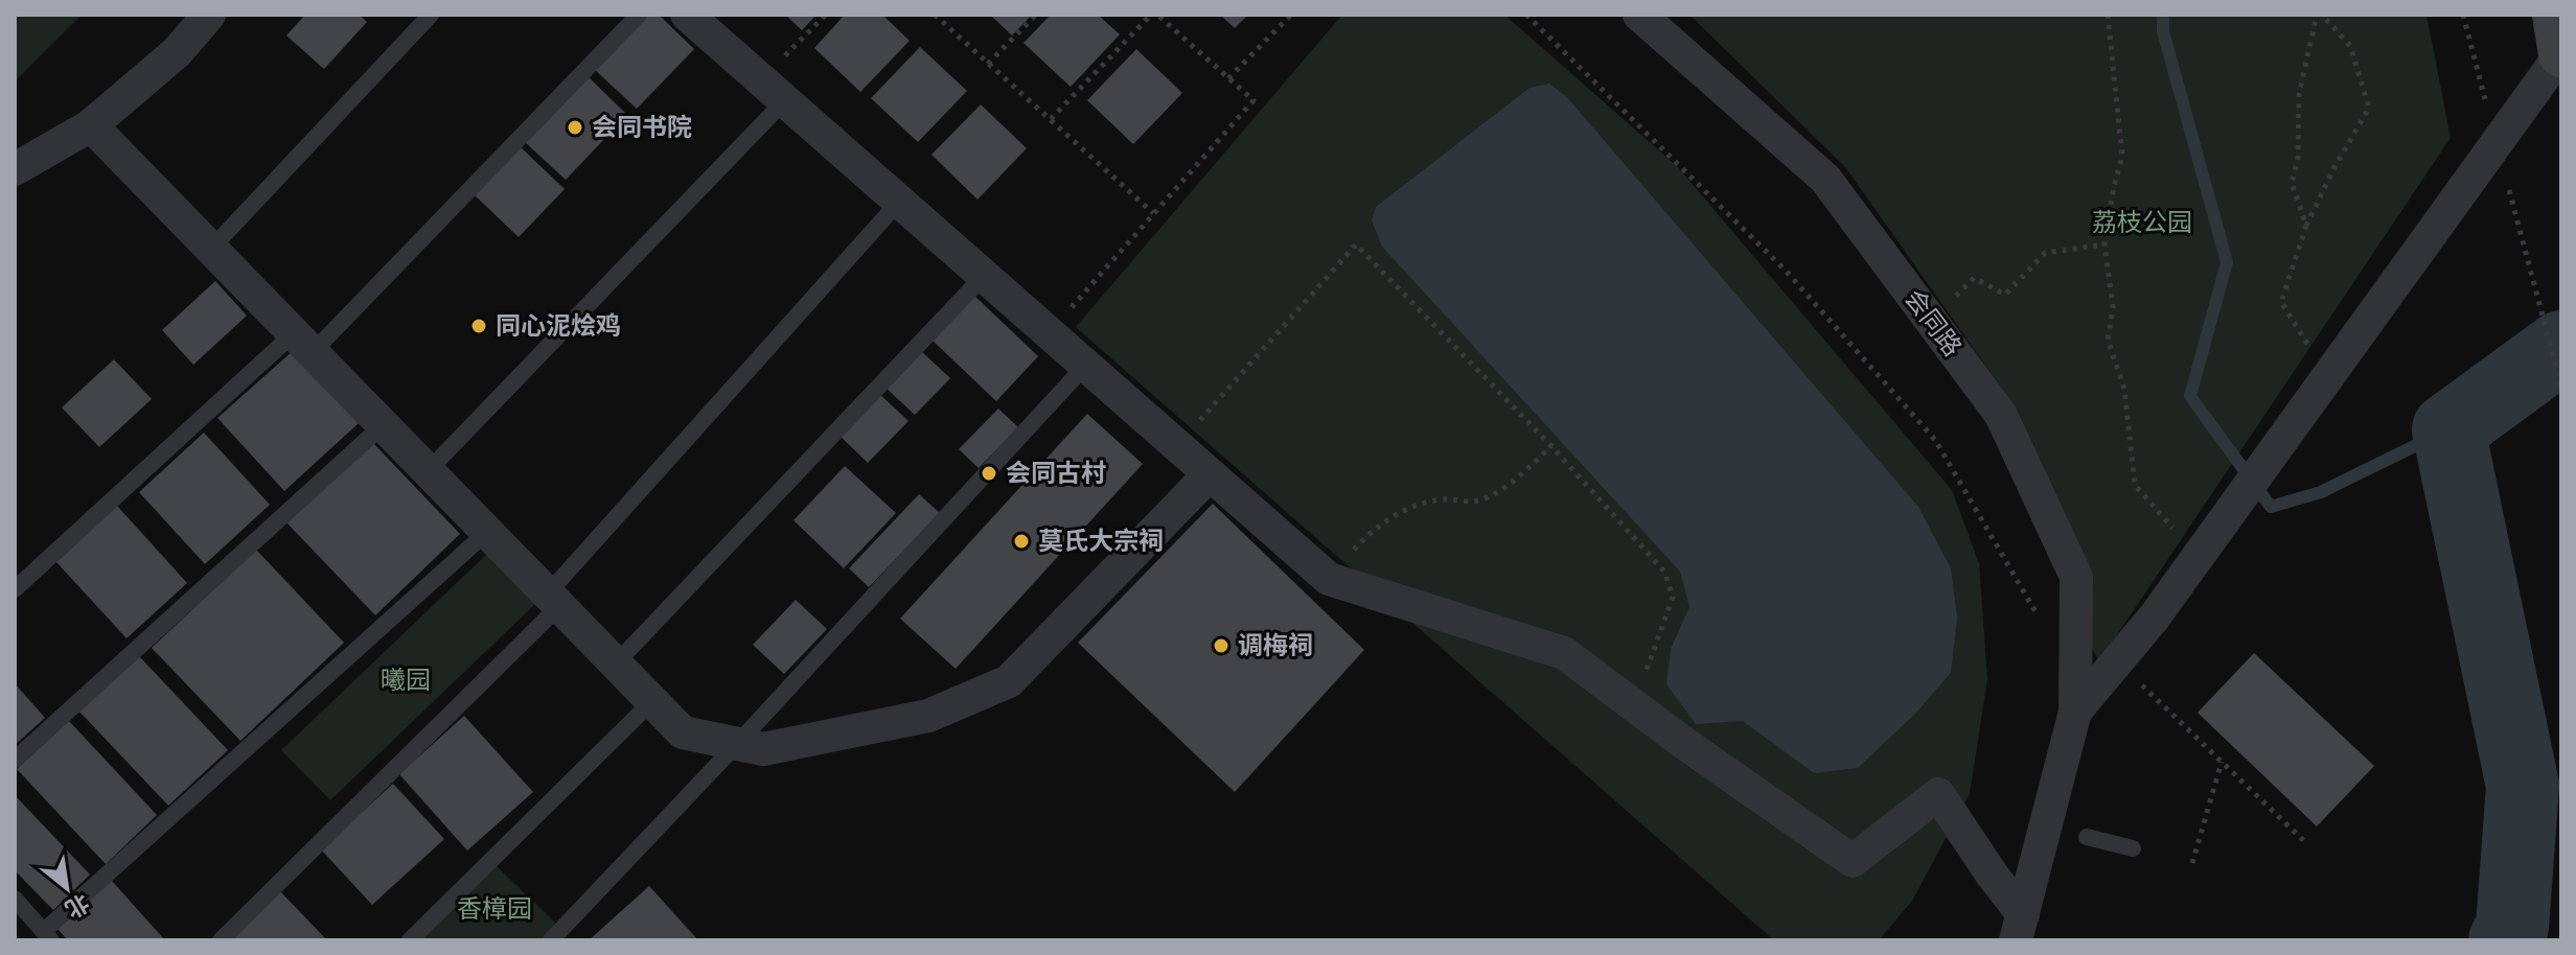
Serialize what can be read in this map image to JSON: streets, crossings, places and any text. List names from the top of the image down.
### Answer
{
  "streets": {
    "street": ["会同路"]
  },
  "parks": ["荔枝公园", "曦园", "香樟园"],
  "places": [
    "会同书院",
    "同心泥烩鸡",
    "会同古村",
    "莫氏大宗祠",
    "调梅祠"
  ],
  "north": "bottom right"
}
